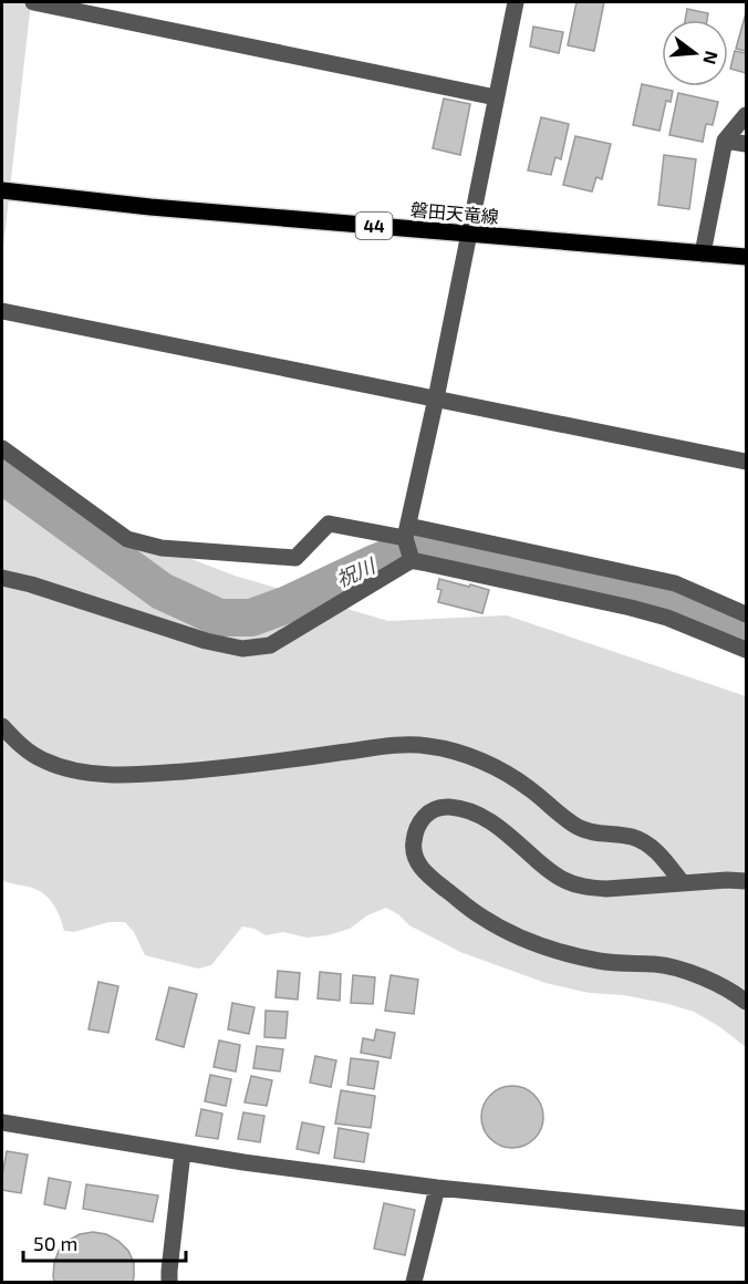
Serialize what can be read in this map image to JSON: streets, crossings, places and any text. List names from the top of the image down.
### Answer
{
  "streets": {
    "main road": ["磐田天竜線", "44"]
  },
  "water": ["祝川"],
  "scale_bar": "50 m",
  "north": "right"
}
